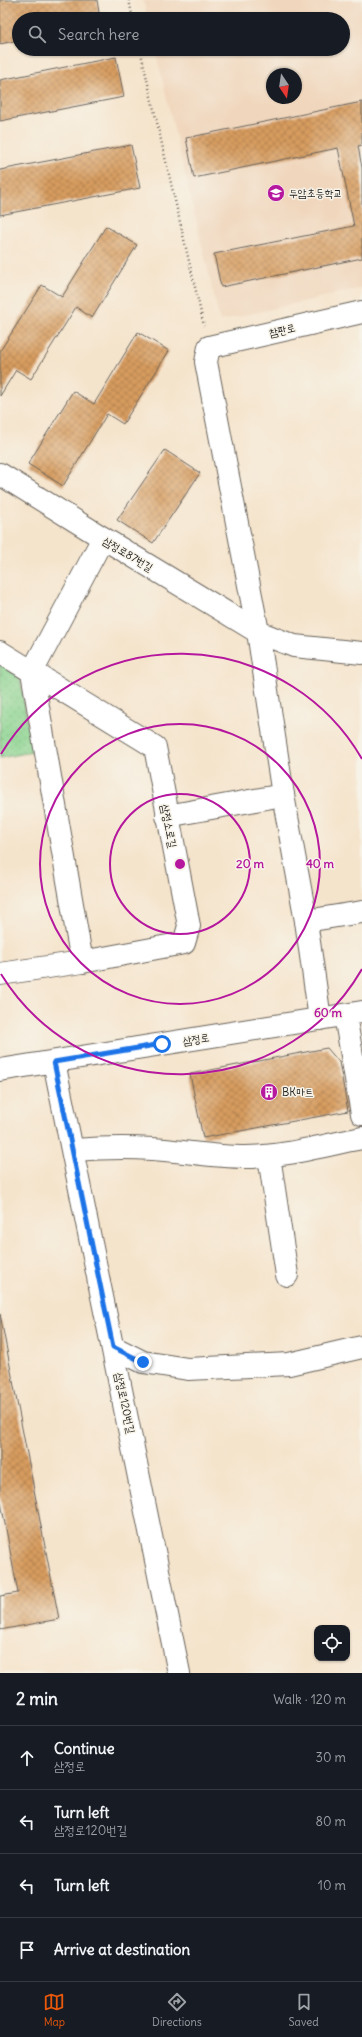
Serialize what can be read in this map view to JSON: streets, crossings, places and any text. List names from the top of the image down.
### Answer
{
  "streets": {
    "street": [
      "참판로",
      "삼정로87번길",
      "삼정소로길",
      "삼정로",
      "삼정로120번길"
    ]
  },
  "crossings": [
    ["삼정로", "삼정로120번길"]
  ],
  "places": {
    "school or university": ["두암초등학교"],
    "building": ["BK마트"]
  },
  "north": "bottom",
  "page": {
    "search": "Search here",
    "heading": ["2 min", "Walk · 120 m"],
    "list": [
      ["Continue", "삼정로", "30 m"],
      ["Turn left", "삼정로120번길", "80 m"],
      ["Turn left", "10 m"],
      "Arrive at destination"
    ],
    "nav": ["Map", "Directions", "Saved"]
  },
  "rings": ["20 m", "40 m", "60 m"]
}
